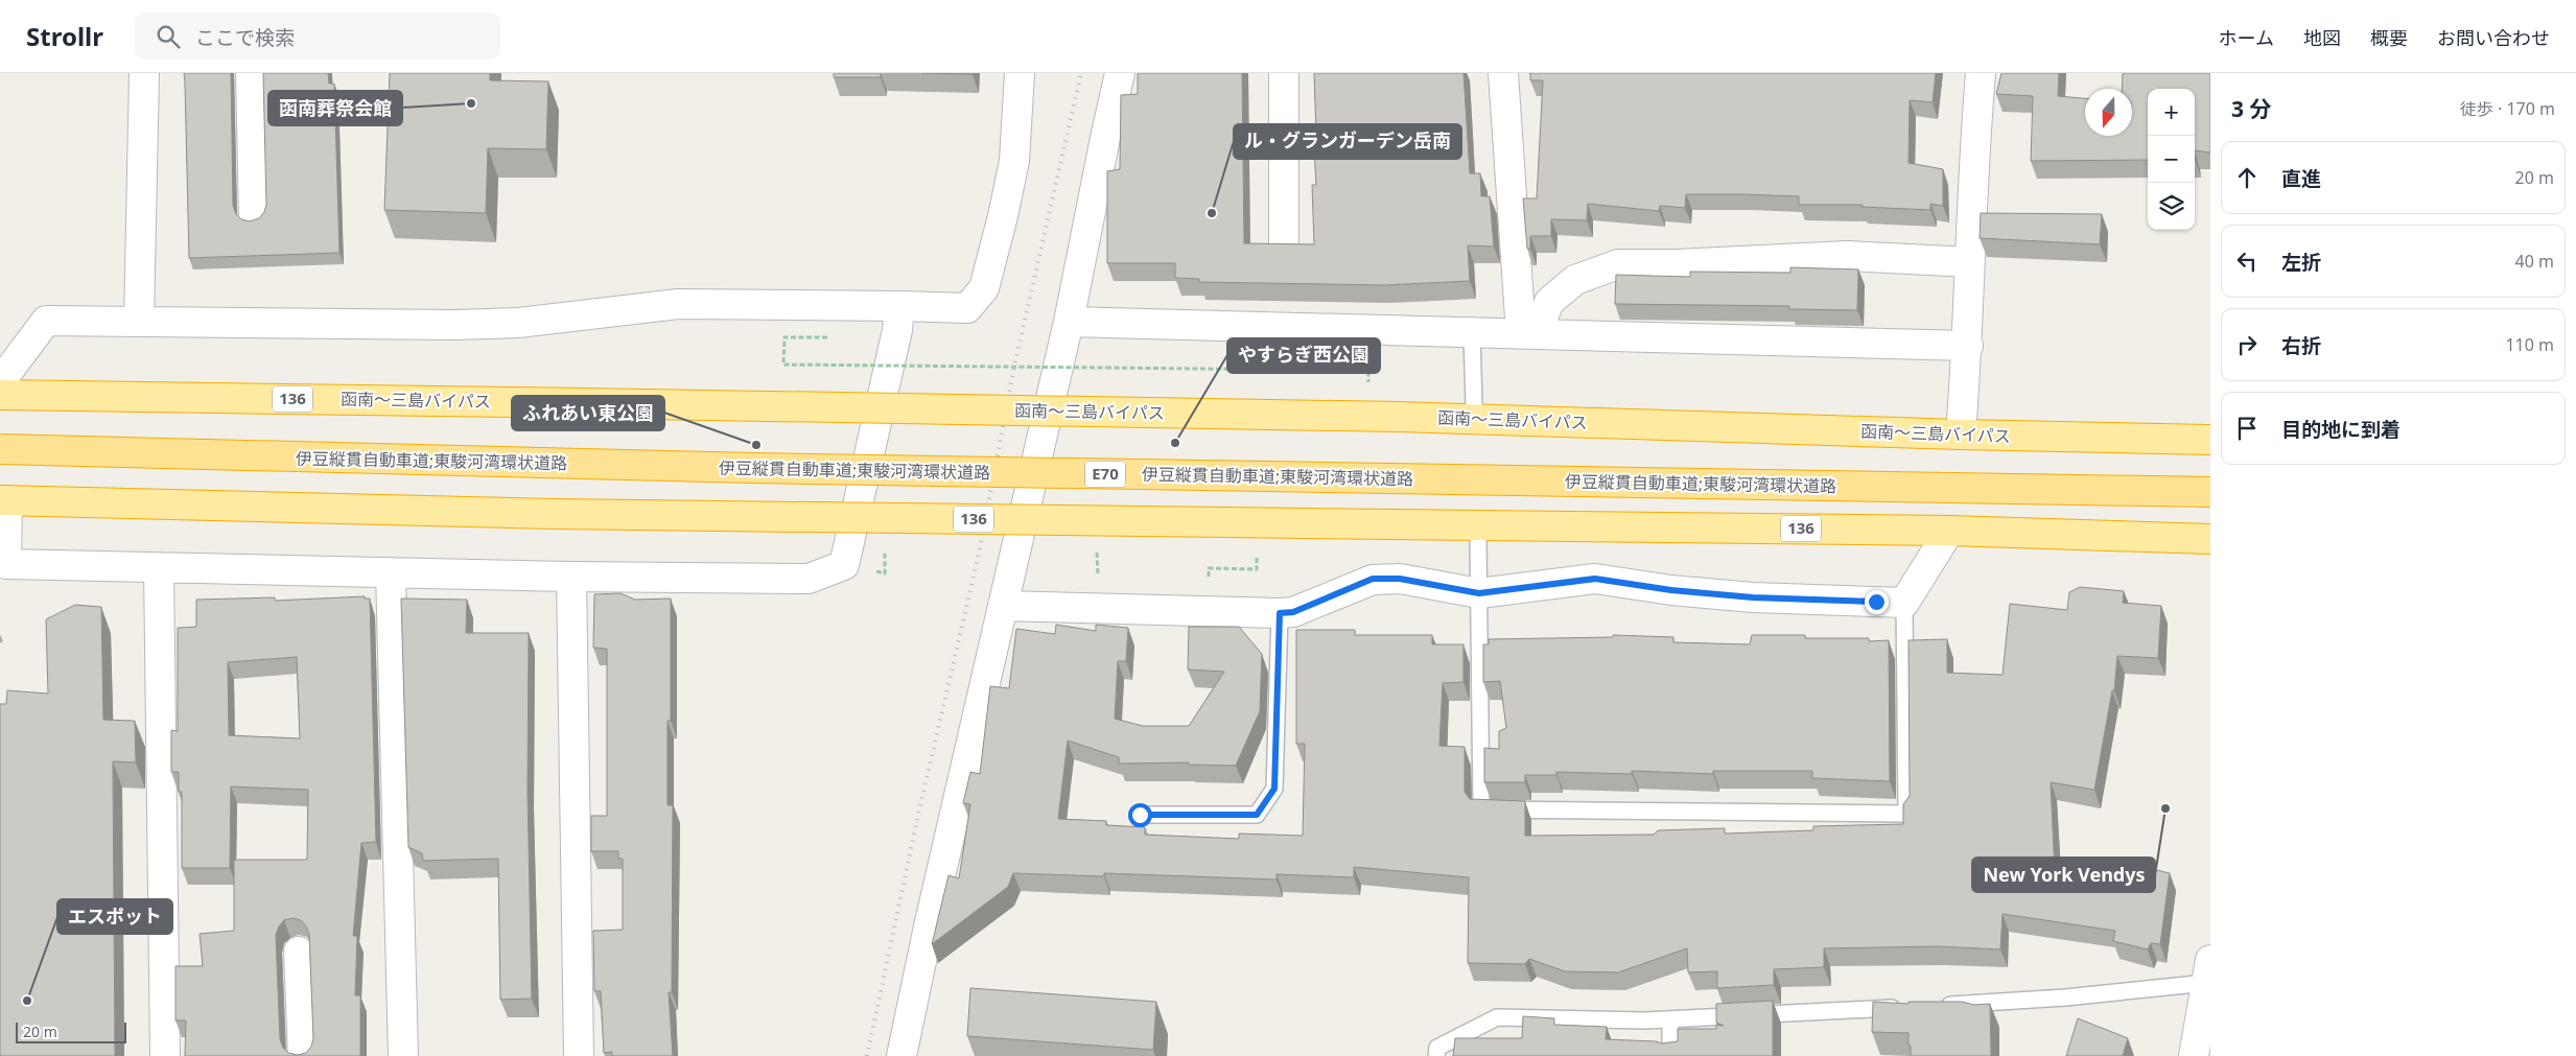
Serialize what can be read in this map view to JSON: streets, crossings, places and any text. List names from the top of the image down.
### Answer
{
  "streets": {
    "highway": [
      "136",
      "函南～三島バイパス",
      "伊豆縦貫自動車道;東駿河湾環状道路",
      "E70"
    ]
  },
  "places": [
    "函南葬祭会館",
    "ル・グランガーデン岳南",
    "やすらぎ西公園",
    "ふれあい東公園",
    "New York Vendys",
    "エスポット"
  ],
  "scale_bar": "20 m",
  "north": "bottom",
  "page": {
    "header": "Strollr",
    "search": "ここで検索",
    "nav": [
      "ホーム",
      "地図",
      "概要",
      "お問い合わせ"
    ],
    "heading": ["3 分", "徒歩 · 170 m"],
    "map_buttons": ["+", "−"],
    "list": [
      ["直進", "20 m"],
      ["左折", "40 m"],
      ["右折", "110 m"],
      "目的地に到着"
    ],
    "scale": "20 m"
  }
}
